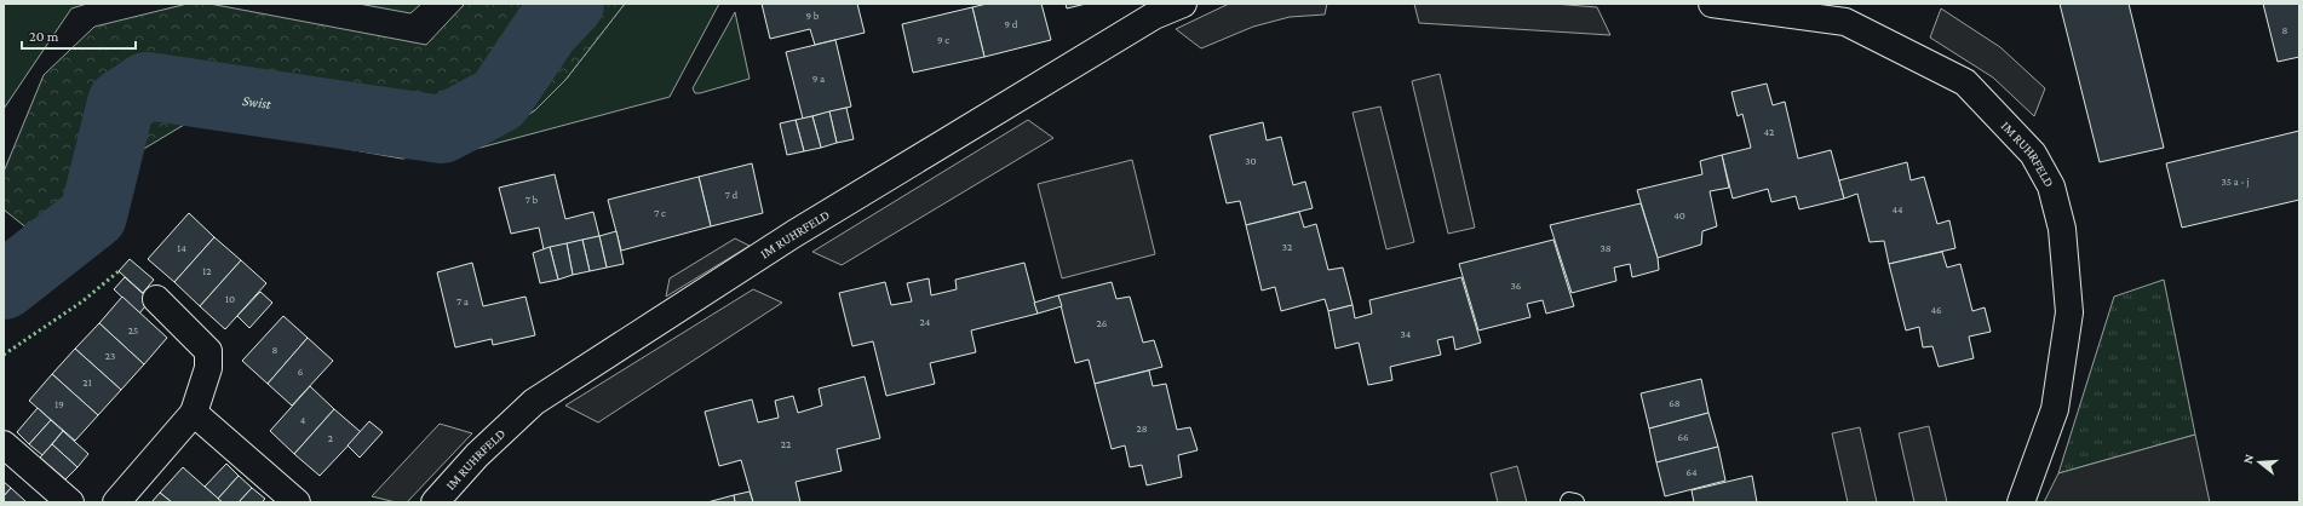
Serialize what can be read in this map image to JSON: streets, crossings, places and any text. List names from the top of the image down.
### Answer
{
  "streets": {
    "street": ["IM RUHRFELD"]
  },
  "water": ["Swist"],
  "house_numbers": [
    "9 b",
    "9 d",
    "8",
    "9 c",
    "9 a",
    "42",
    "30",
    "35 a - j",
    "7 d",
    "7 b",
    "44",
    "7 c",
    "40",
    "32",
    "14",
    "38",
    "12",
    "36",
    "10",
    "7 a",
    "46",
    "24",
    "26",
    "25",
    "34",
    "8",
    "23",
    "6",
    "21",
    "68",
    "19",
    "4",
    "28",
    "66",
    "2",
    "22",
    "64"
  ],
  "scale_bar": "20 m",
  "north": "left"
}
